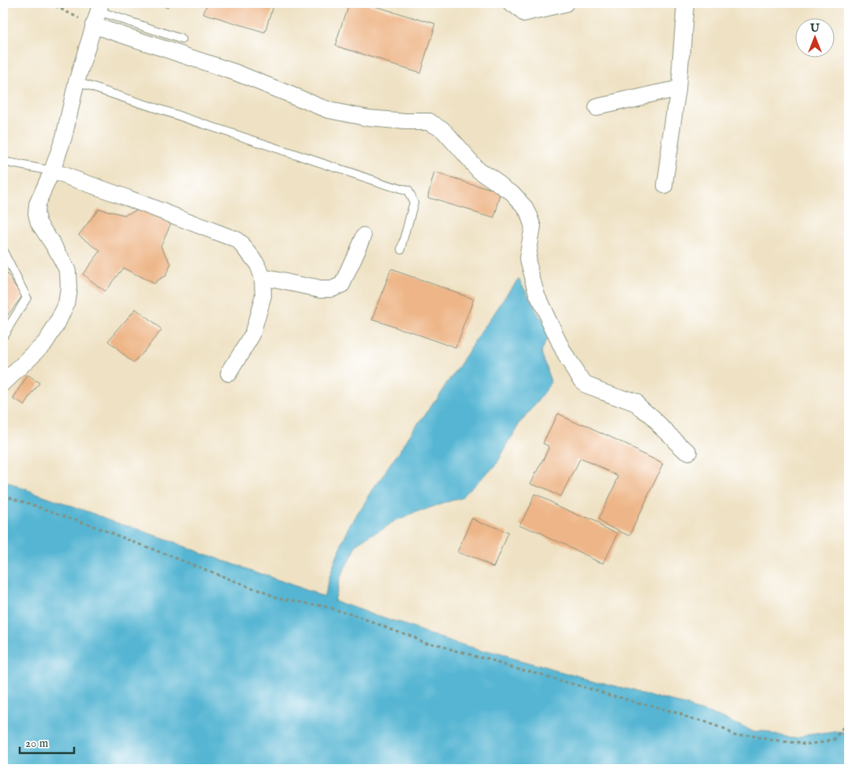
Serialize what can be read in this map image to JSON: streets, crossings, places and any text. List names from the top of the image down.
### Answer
{
  "scale_bar": "20 m",
  "north": "top"
}
